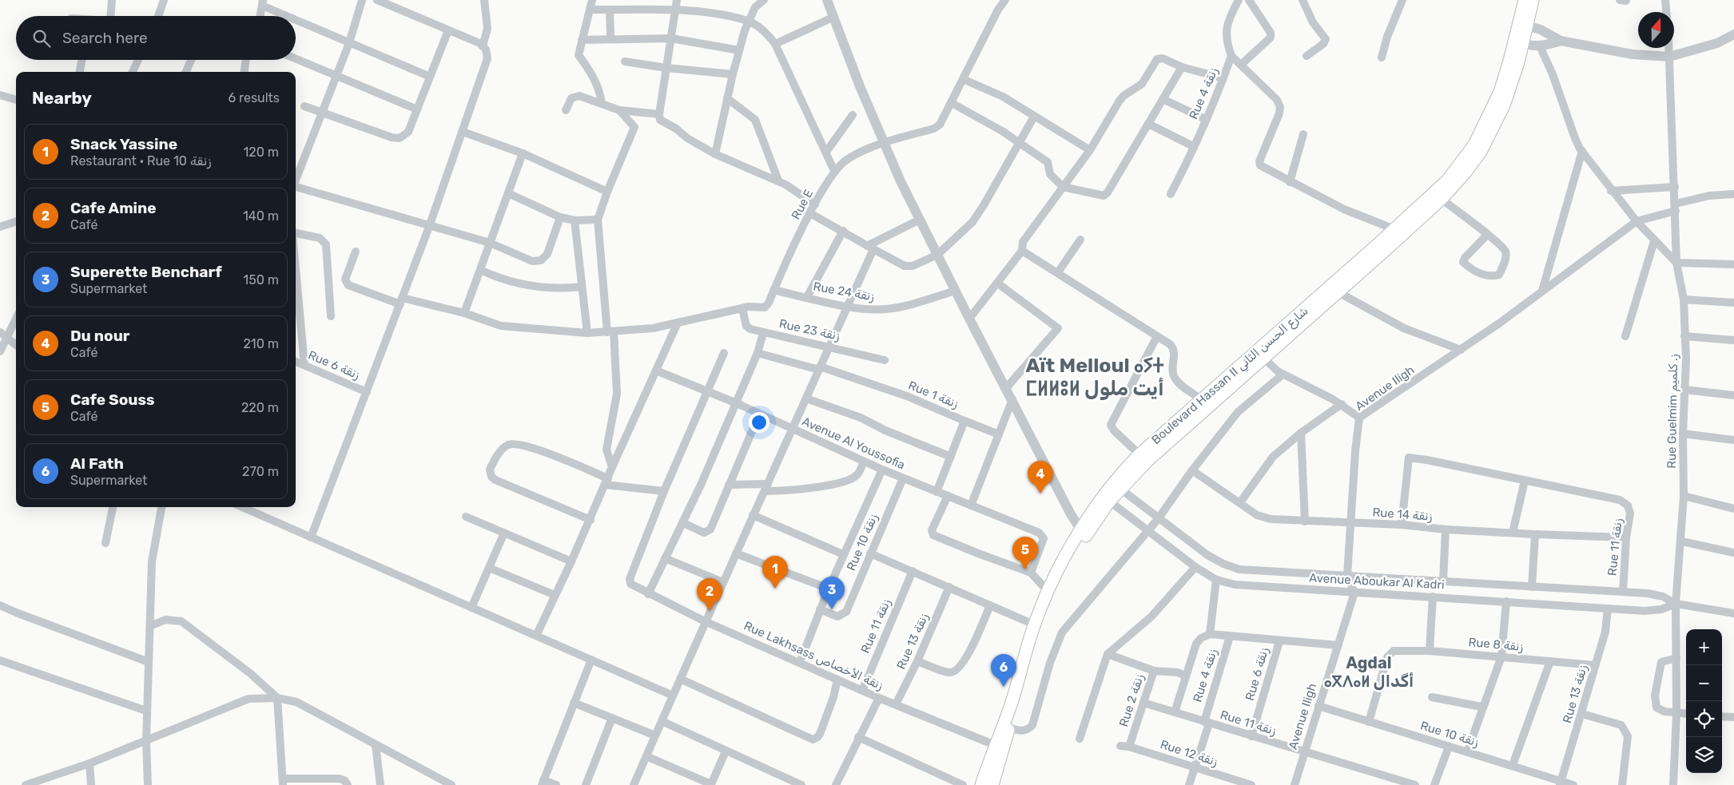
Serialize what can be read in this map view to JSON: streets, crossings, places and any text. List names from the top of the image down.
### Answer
{
  "streets": {
    "main road": ["Boulevard Hassan II شارع الحسن الثاني"],
    "street": [
      "Rue 4 زنقة",
      "Rue E",
      "Rue 24 زنقة",
      "Rue 23 زنقة",
      "Rue 6 زنقة",
      "Avenue Iligh",
      "Rue 1 زنقة",
      "Rue Guelmim ز. كلميم",
      "Avenue Al Youssofia",
      "Rue 14 زنقة",
      "Rue 10 زنقة",
      "Rue 11 زنقة",
      "Avenue Aboukar Al Kadri",
      "Rue 13 زنقة",
      "Rue 8 زنقة",
      "Rue Lakhsass زنقة الأخصاص",
      "Rue 2 زنقة",
      "Rue 12 زنقة"
    ]
  },
  "crossings": [
    ["Rue 4 زنقة", "Rue 11 زنقة"],
    ["Rue E", "Rue 24 زنقة"],
    ["Rue E", "Rue 23 زنقة"],
    ["Rue 6 زنقة", "Rue 11 زنقة"],
    ["Boulevard Hassan II شارع الحسن الثاني", "Avenue Aboukar Al Kadri"],
    ["Boulevard Hassan II شارع الحسن الثاني", "Rue Lakhsass زنقة الأخصاص"],
    ["Avenue Iligh", "Rue Guelmim ز. كلميم"],
    ["Avenue Iligh", "Rue 14 زنقة"],
    ["Avenue Iligh", "Rue 10 زنقة"],
    ["Avenue Iligh", "Rue 11 زنقة"],
    ["Avenue Iligh", "Avenue Aboukar Al Kadri"],
    ["Rue 1 زنقة", "Avenue Al Youssofia"],
    ["Rue Guelmim ز. كلميم", "Avenue Aboukar Al Kadri"],
    ["Avenue Al Youssofia", "Rue 10 زنقة"],
    ["Rue 14 زنقة", "Rue 11 زنقة"],
    ["Rue 10 زنقة", "Rue 13 زنقة"],
    ["Rue 10 زنقة", "Rue 8 زنقة"],
    ["Rue 10 زنقة", "Rue Lakhsass زنقة الأخصاص"],
    ["Rue 11 زنقة", "Avenue Aboukar Al Kadri"],
    ["Rue 11 زنقة", "Rue Lakhsass زنقة الأخصاص"],
    ["Rue 11 زنقة", "Rue 2 زنقة"],
    ["Avenue Aboukar Al Kadri", "Rue 13 زنقة"],
    ["Rue 13 زنقة", "Rue 8 زنقة"],
    ["Rue 13 زنقة", "Rue Lakhsass زنقة الأخصاص"],
    ["Rue 2 زنقة", "Rue 12 زنقة"]
  ],
  "districts": ["Aït Melloul ⴰⵢⵜ ⵎⵍⵍⵓⵍ أيت ملول", "Agdal ⴰⴳⴷⴰⵍ أگدال"],
  "north": "top",
  "page": {
    "search": "Search here",
    "heading": ["Nearby", "6 results"],
    "list": [
      {
        "mark": "1",
        "name": "Snack Yassine",
        "note": "Restaurant · Rue 10 زنقة",
        "value": "120 m"
      },
      {
        "mark": "2",
        "name": "Cafe Amine",
        "note": "Café",
        "value": "140 m"
      },
      {
        "mark": "3",
        "name": "Superette Bencharf",
        "note": "Supermarket",
        "value": "150 m"
      },
      {
        "mark": "4",
        "name": "Du nour",
        "note": "Café",
        "value": "210 m"
      },
      {
        "mark": "5",
        "name": "Cafe Souss",
        "note": "Café",
        "value": "220 m"
      },
      {
        "mark": "6",
        "name": "Al Fath",
        "note": "Supermarket",
        "value": "270 m"
      }
    ],
    "pins": [
      "4",
      "5",
      "1",
      "3",
      "2",
      "6"
    ],
    "map_buttons": ["+", "−"]
  }
}
